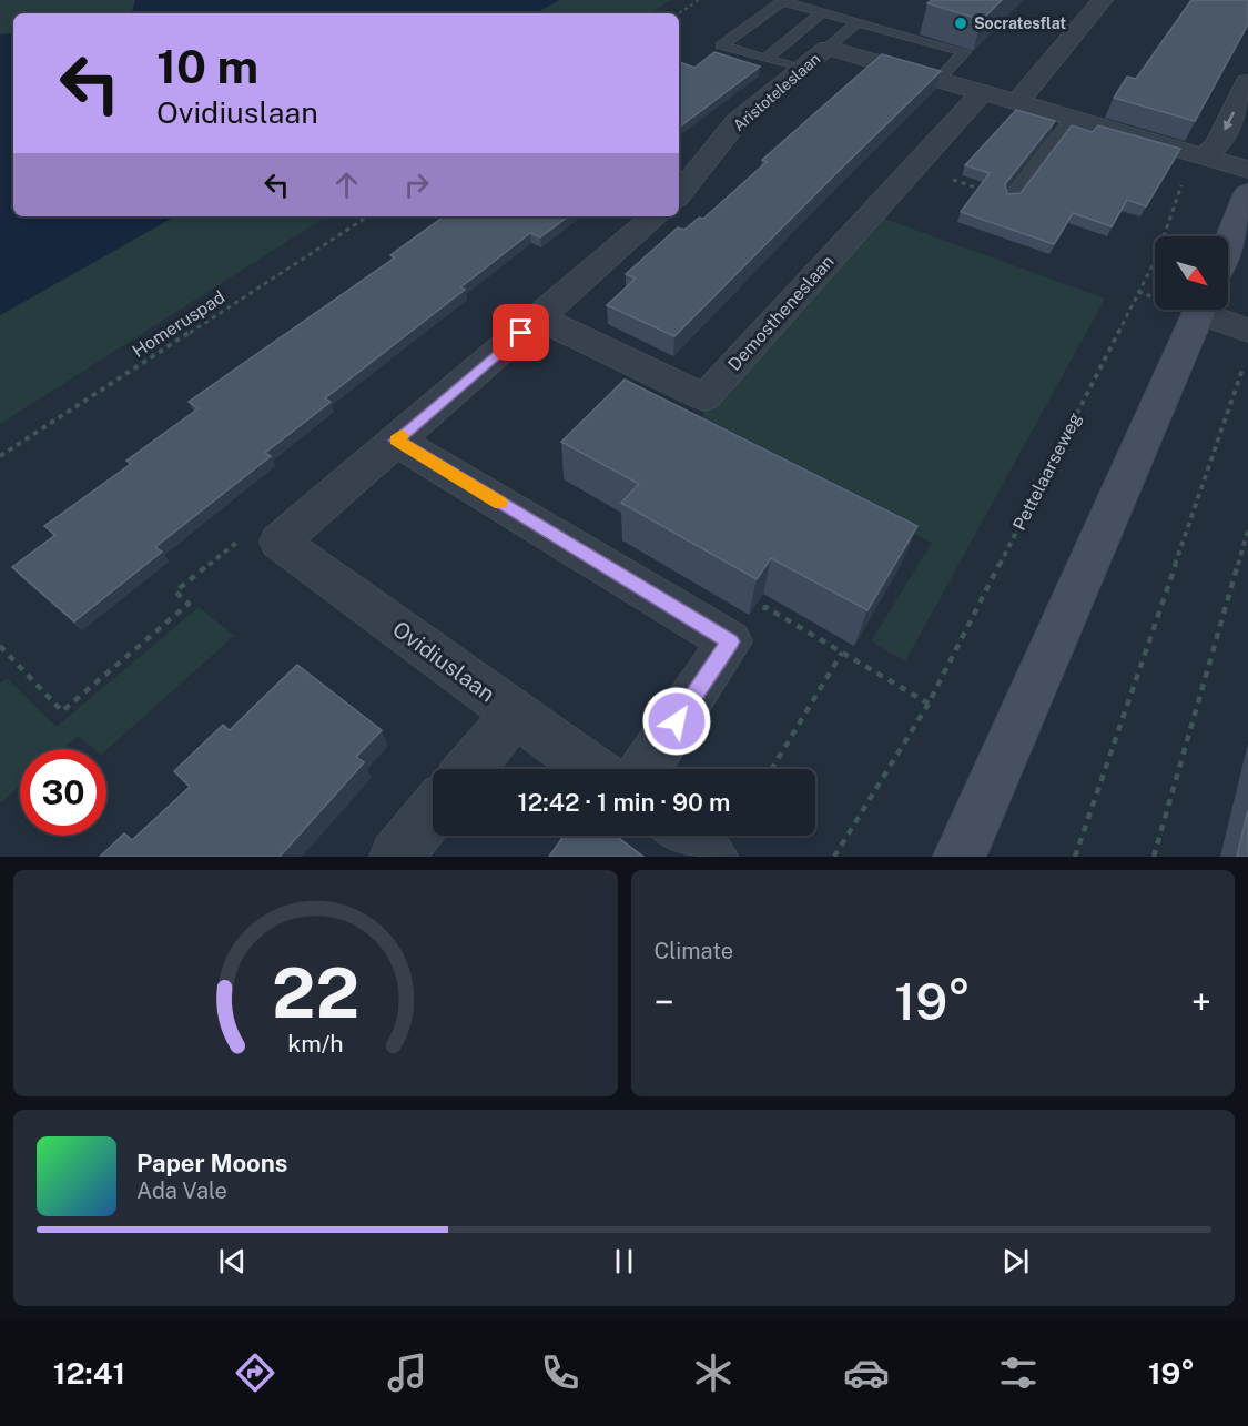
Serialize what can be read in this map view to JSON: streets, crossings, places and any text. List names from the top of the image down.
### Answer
{
  "streets": {
    "street": ["Aristoteleslaan", "Demostheneslaan", "Ovidiuslaan"],
    "path": ["Homeruspad", "Pettelaarseweg"]
  },
  "places": ["Socratesflat"],
  "north": "bottom right",
  "page": {
    "turn": ["10 m", "Ovidiuslaan"],
    "limit": "30",
    "trip": "12:42 · 1 min · 90 m",
    "tile": "Climate",
    "heat": ["−", "19°", "+"],
    "song": ["Paper Moons", "Ada Vale"],
    "tabs": ["12:41", "19°"],
    "gauge": ["22", "km/h"]
  }
}
